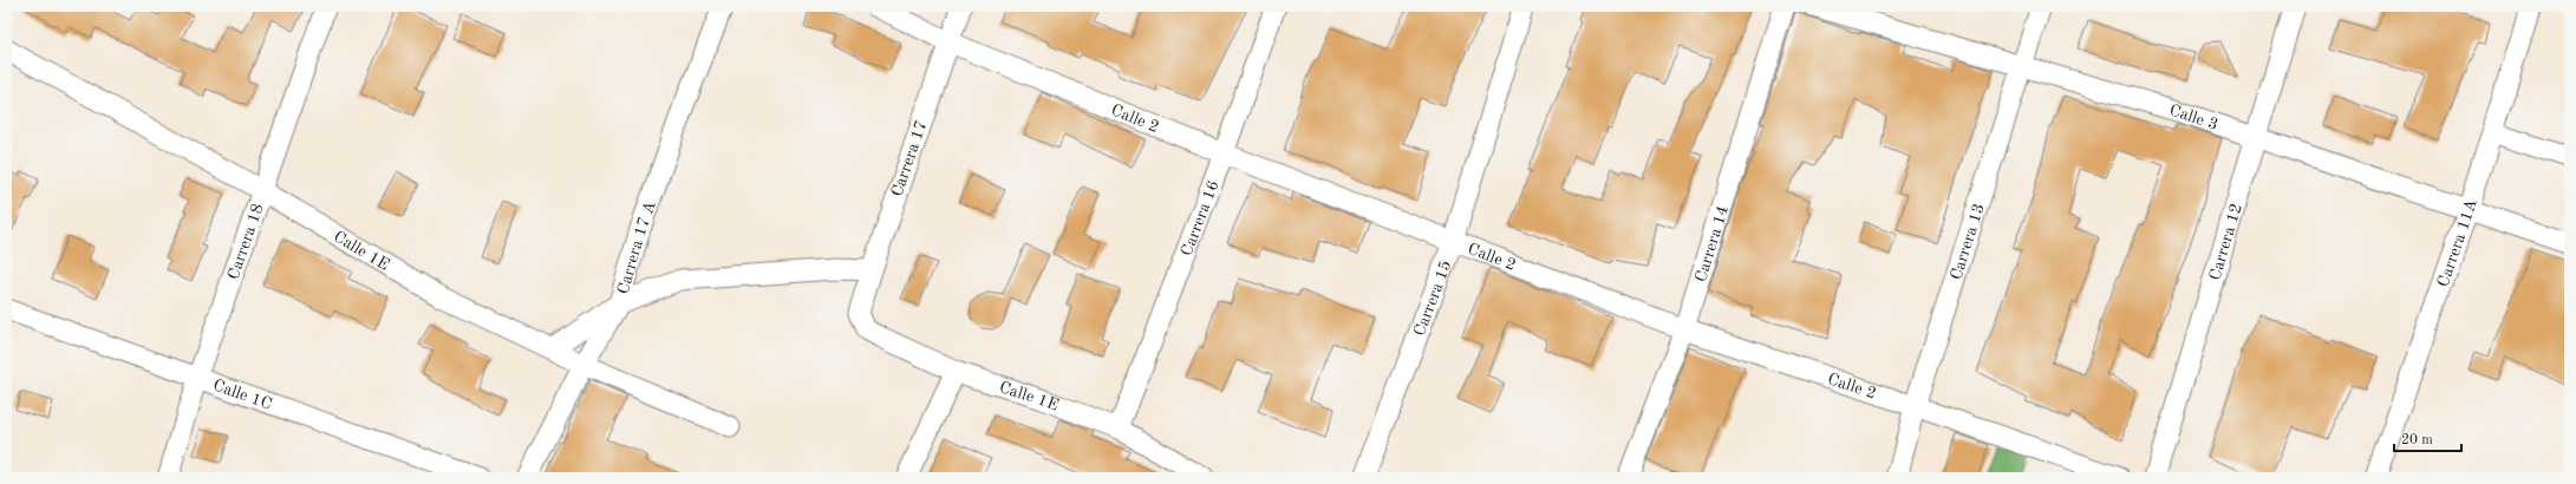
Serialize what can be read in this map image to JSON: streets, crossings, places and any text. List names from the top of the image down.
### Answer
{
  "streets": {
    "street": [
      "Calle 3",
      "Calle 2",
      "Carrera 17",
      "Carrera 16",
      "Carrera 13",
      "Carrera 18",
      "Carrera 12",
      "Carrera 14",
      "Carrera 11A",
      "Carrera 17 A",
      "Calle 1E",
      "Carrera 15",
      "Calle 1C"
    ]
  },
  "crossings": [
    ["Calle 3", "Carrera 13"],
    ["Calle 3", "Carrera 12"],
    ["Calle 3", "Carrera 11A"],
    ["Calle 2", "Carrera 17"],
    ["Calle 2", "Carrera 16"],
    ["Calle 2", "Carrera 13"],
    ["Calle 2", "Carrera 14"],
    ["Calle 2", "Carrera 15"],
    ["Carrera 17", "Calle 1E"],
    ["Carrera 16", "Calle 1E"],
    ["Carrera 18", "Calle 1E"],
    ["Carrera 18", "Calle 1C"],
    ["Carrera 17 A", "Calle 1E"]
  ],
  "scale_bar": "20 m"
}
